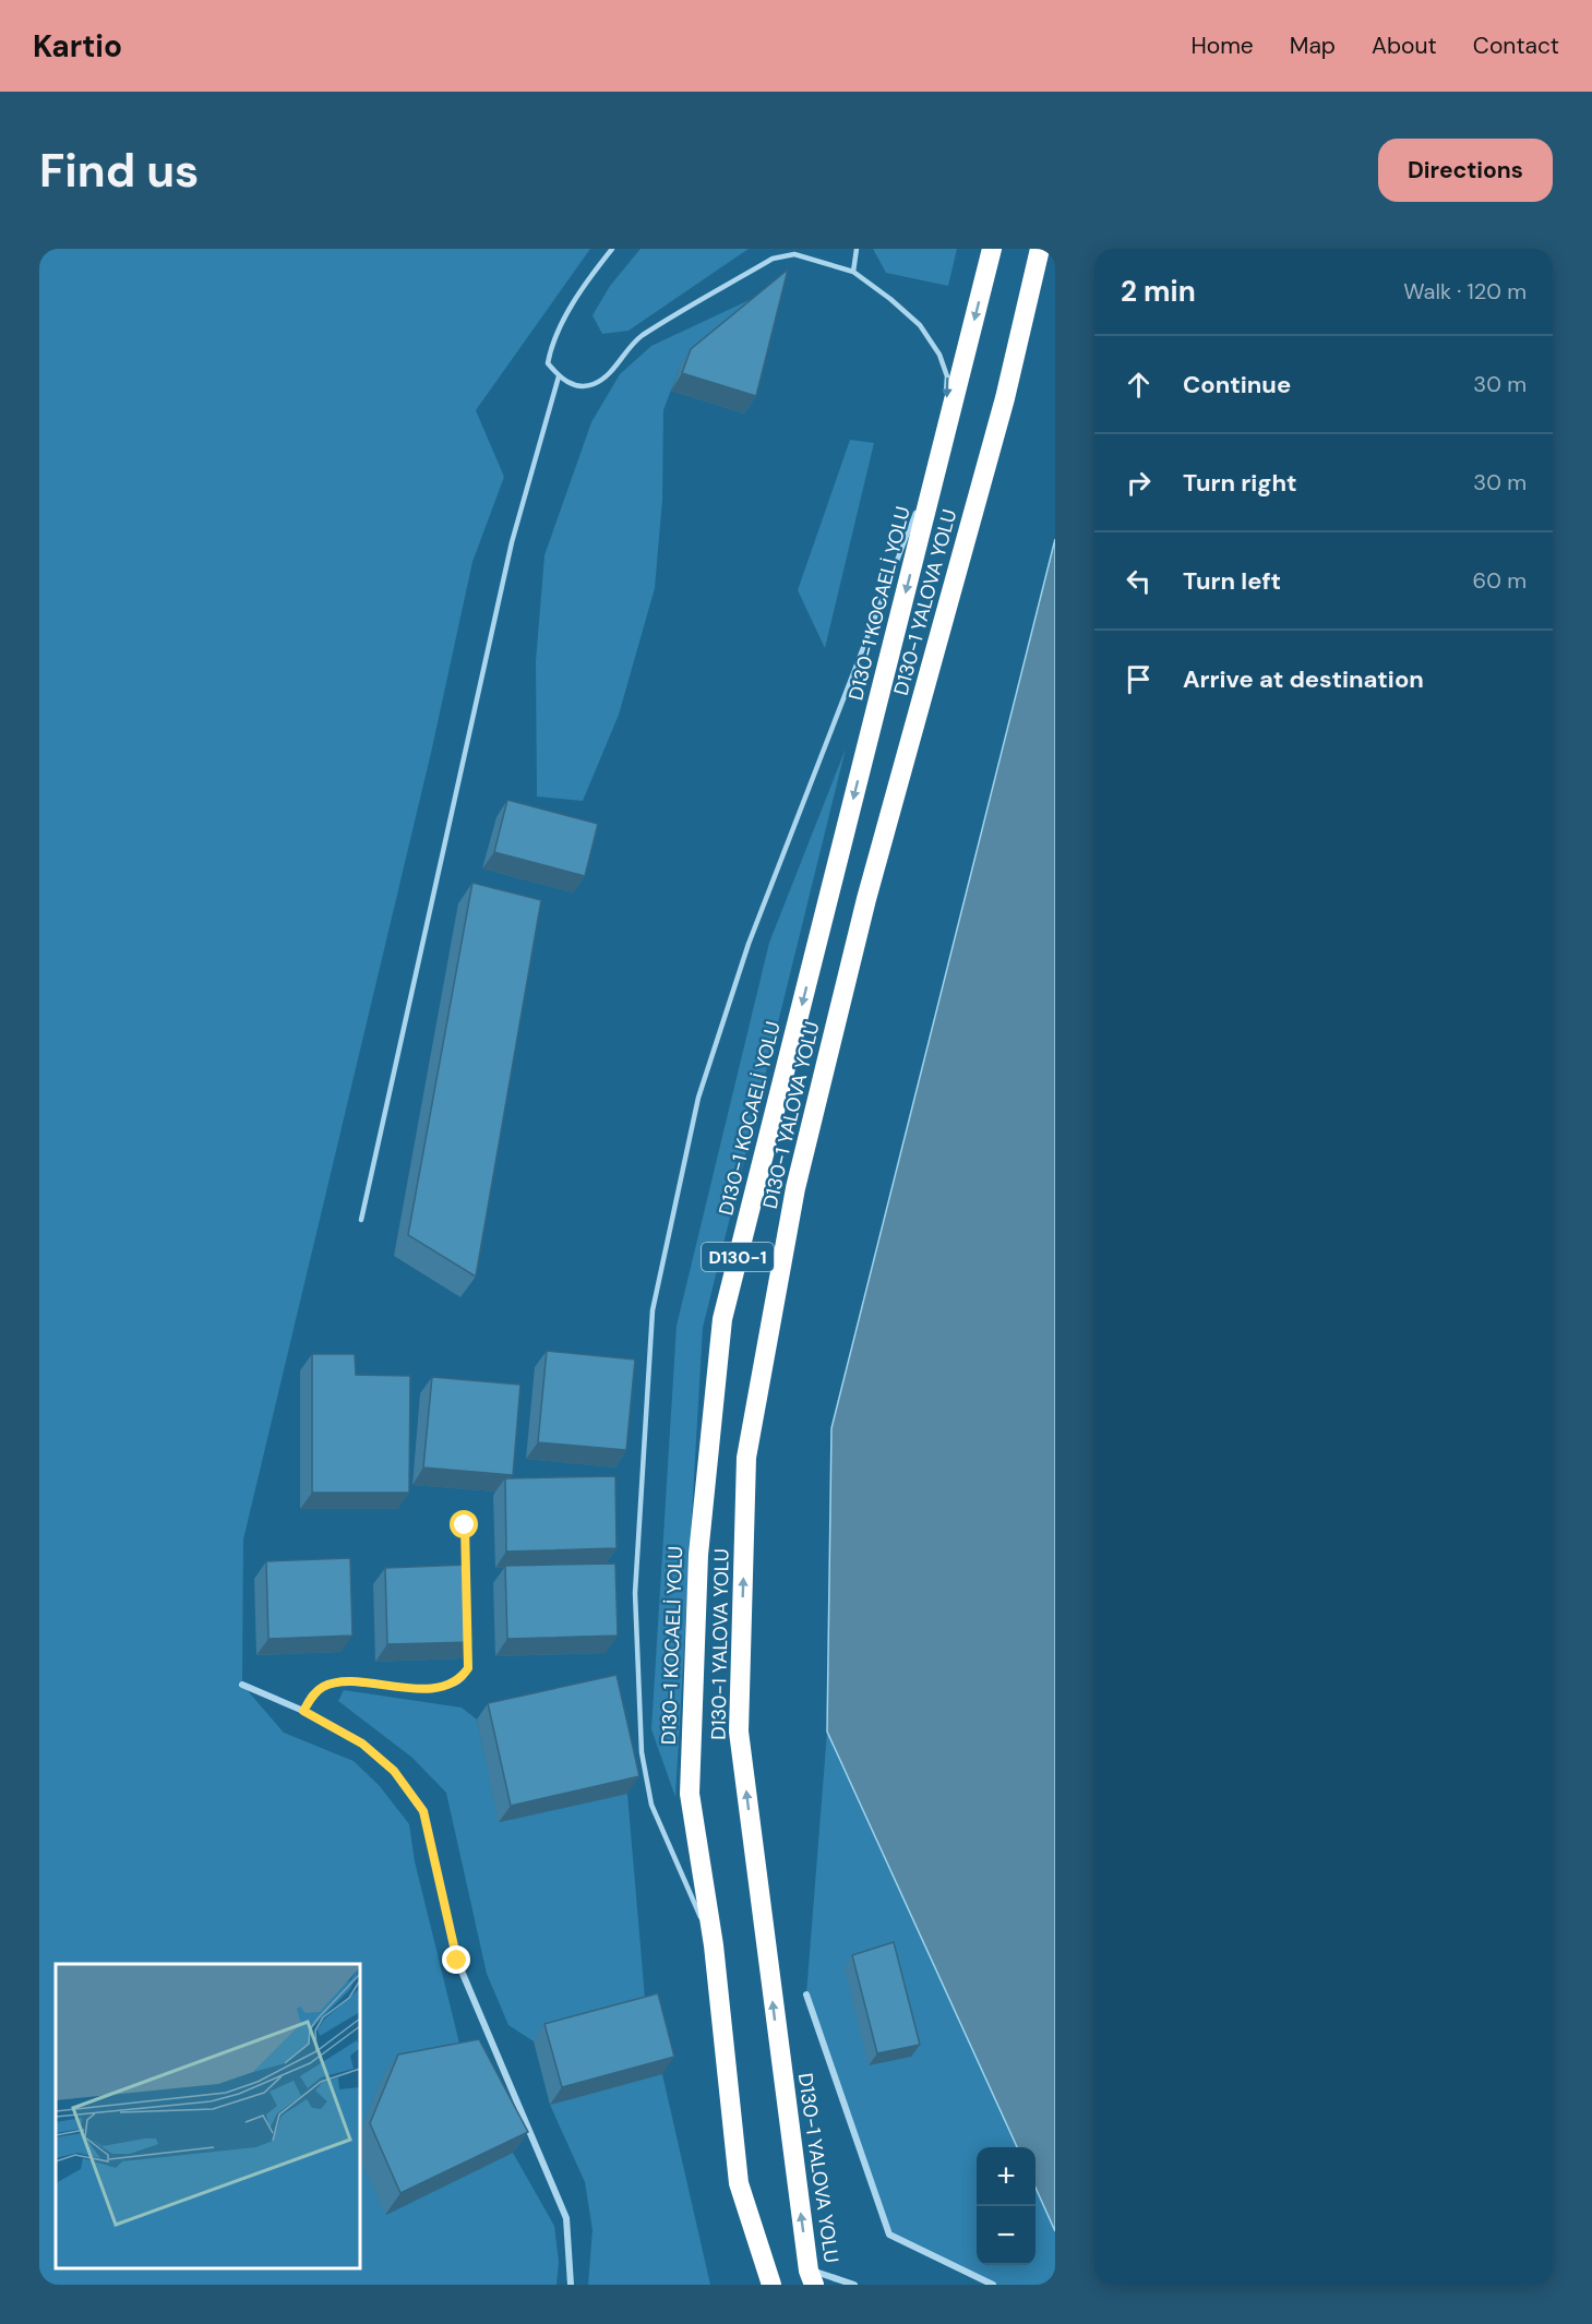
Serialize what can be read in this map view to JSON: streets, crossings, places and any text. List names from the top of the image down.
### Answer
{
  "streets": {
    "highway": ["D130-1 YALOVA YOLU", "D130-1 KOCAELİ YOLU", "D130-1"]
  },
  "one_way": ["D130-1 YALOVA YOLU", "D130-1 KOCAELİ YOLU"],
  "page": {
    "header": "Kartio",
    "nav": [
      "Home",
      "Map",
      "About",
      "Contact"
    ],
    "buttons": "Directions",
    "title": "Find us",
    "heading": ["2 min", "Walk · 120 m"],
    "list": [
      ["Continue", "30 m"],
      ["Turn right", "30 m"],
      ["Turn left", "60 m"],
      "Arrive at destination"
    ],
    "map_buttons": ["+", "−"]
  }
}
